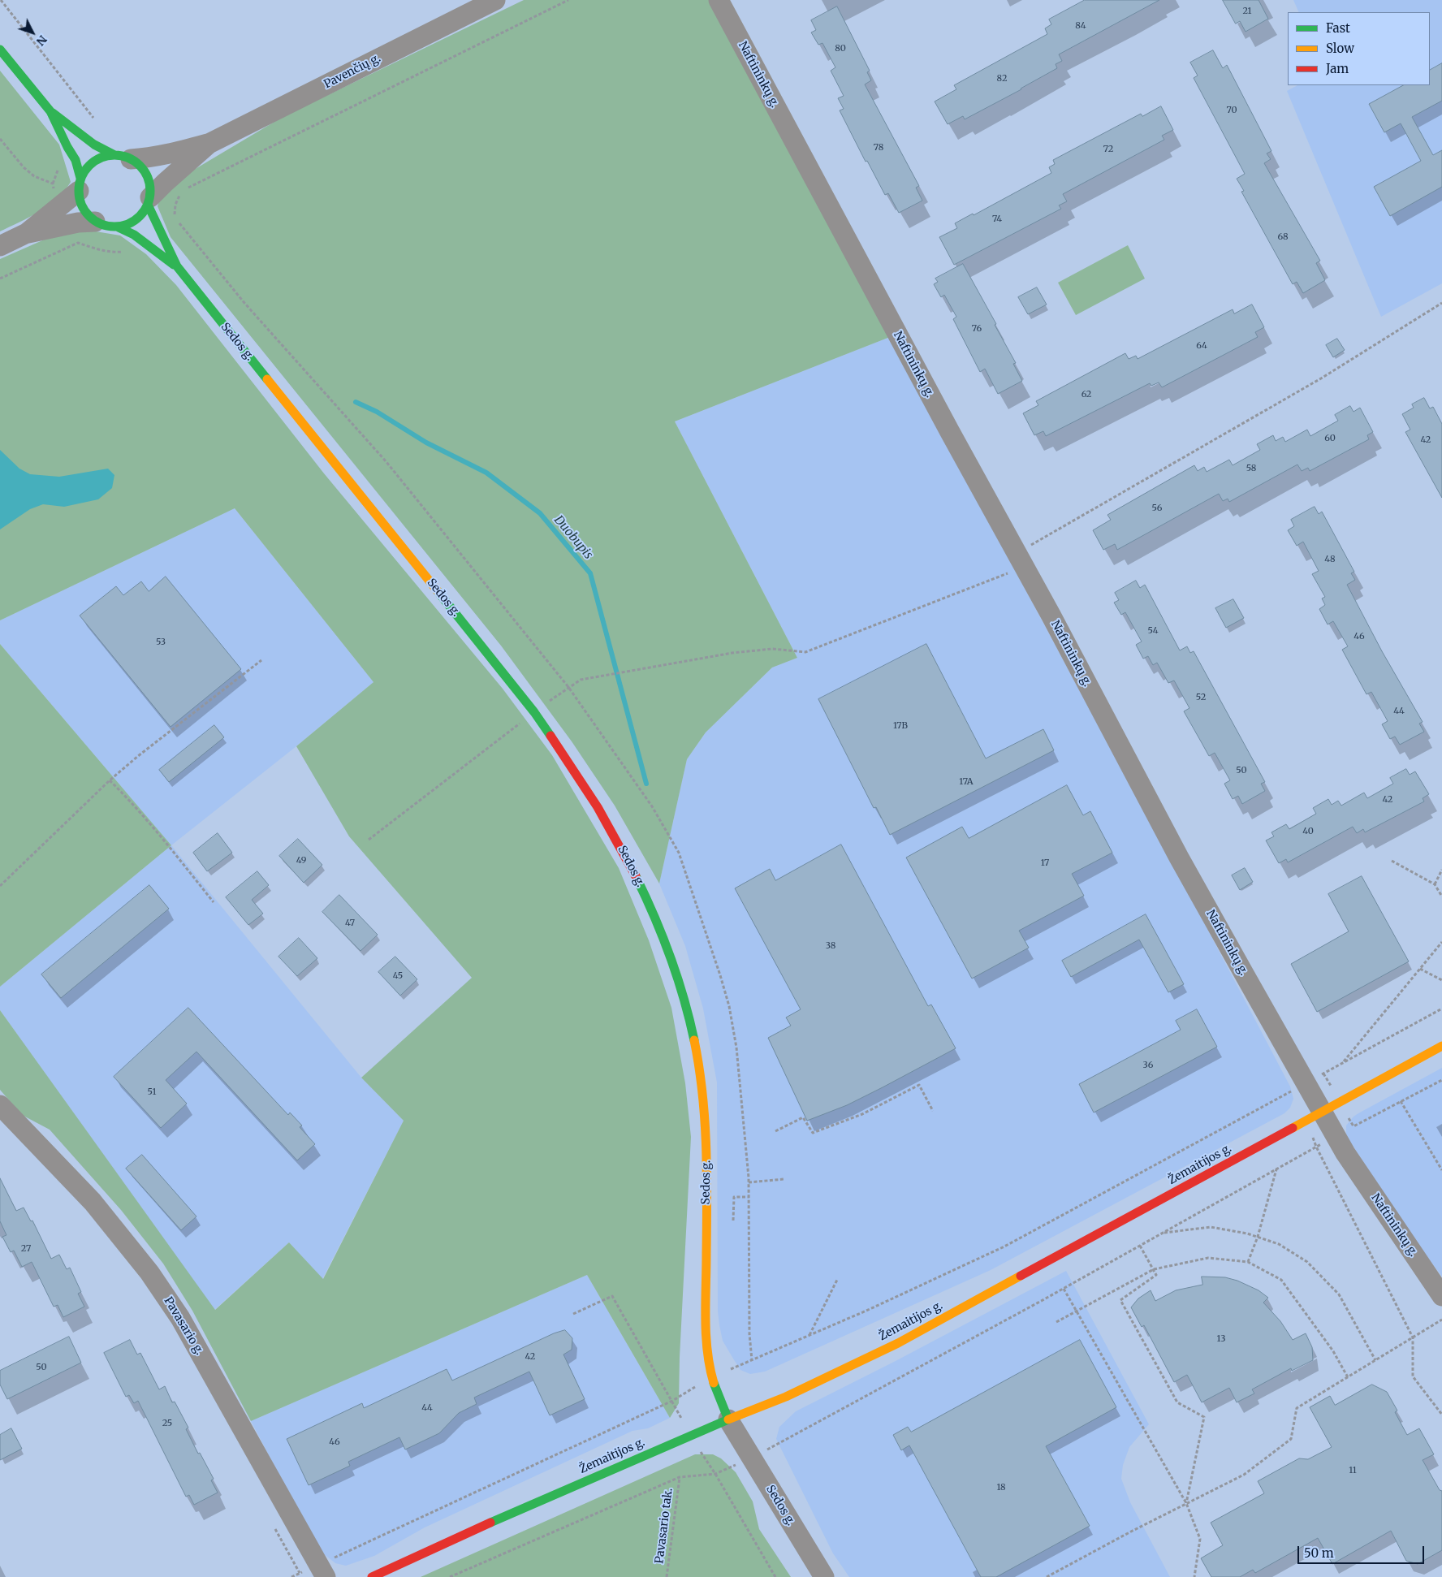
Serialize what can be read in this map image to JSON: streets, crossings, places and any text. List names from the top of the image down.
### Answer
{
  "streets": {
    "main road": ["Sedos g.", "Žemaitijos g."],
    "street": ["Pavenčių g.", "Naftininkų g.", "Pavasario g."],
    "path": ["Pavasario tak."]
  },
  "crossings": [
    ["Pavenčių g.", "Sedos g."],
    ["Naftininkų g.", "Žemaitijos g."],
    ["Sedos g.", "Žemaitijos g."]
  ],
  "water": ["Duobupis"],
  "house_numbers": [
    "21",
    "84",
    "80",
    "82",
    "70",
    "78",
    "72",
    "74",
    "68",
    "76",
    "64",
    "62",
    "60",
    "42",
    "58",
    "56",
    "48",
    "54",
    "46",
    "53",
    "52",
    "44",
    "17B",
    "50",
    "17A",
    "42",
    "40",
    "49",
    "17",
    "47",
    "38",
    "45",
    "36",
    "51",
    "27",
    "13",
    "42",
    "50",
    "44",
    "25",
    "46",
    "11",
    "18"
  ],
  "legend": ["Fast", "Slow", "Jam"],
  "scale_bar": "50 m",
  "north": "bottom right"
}
